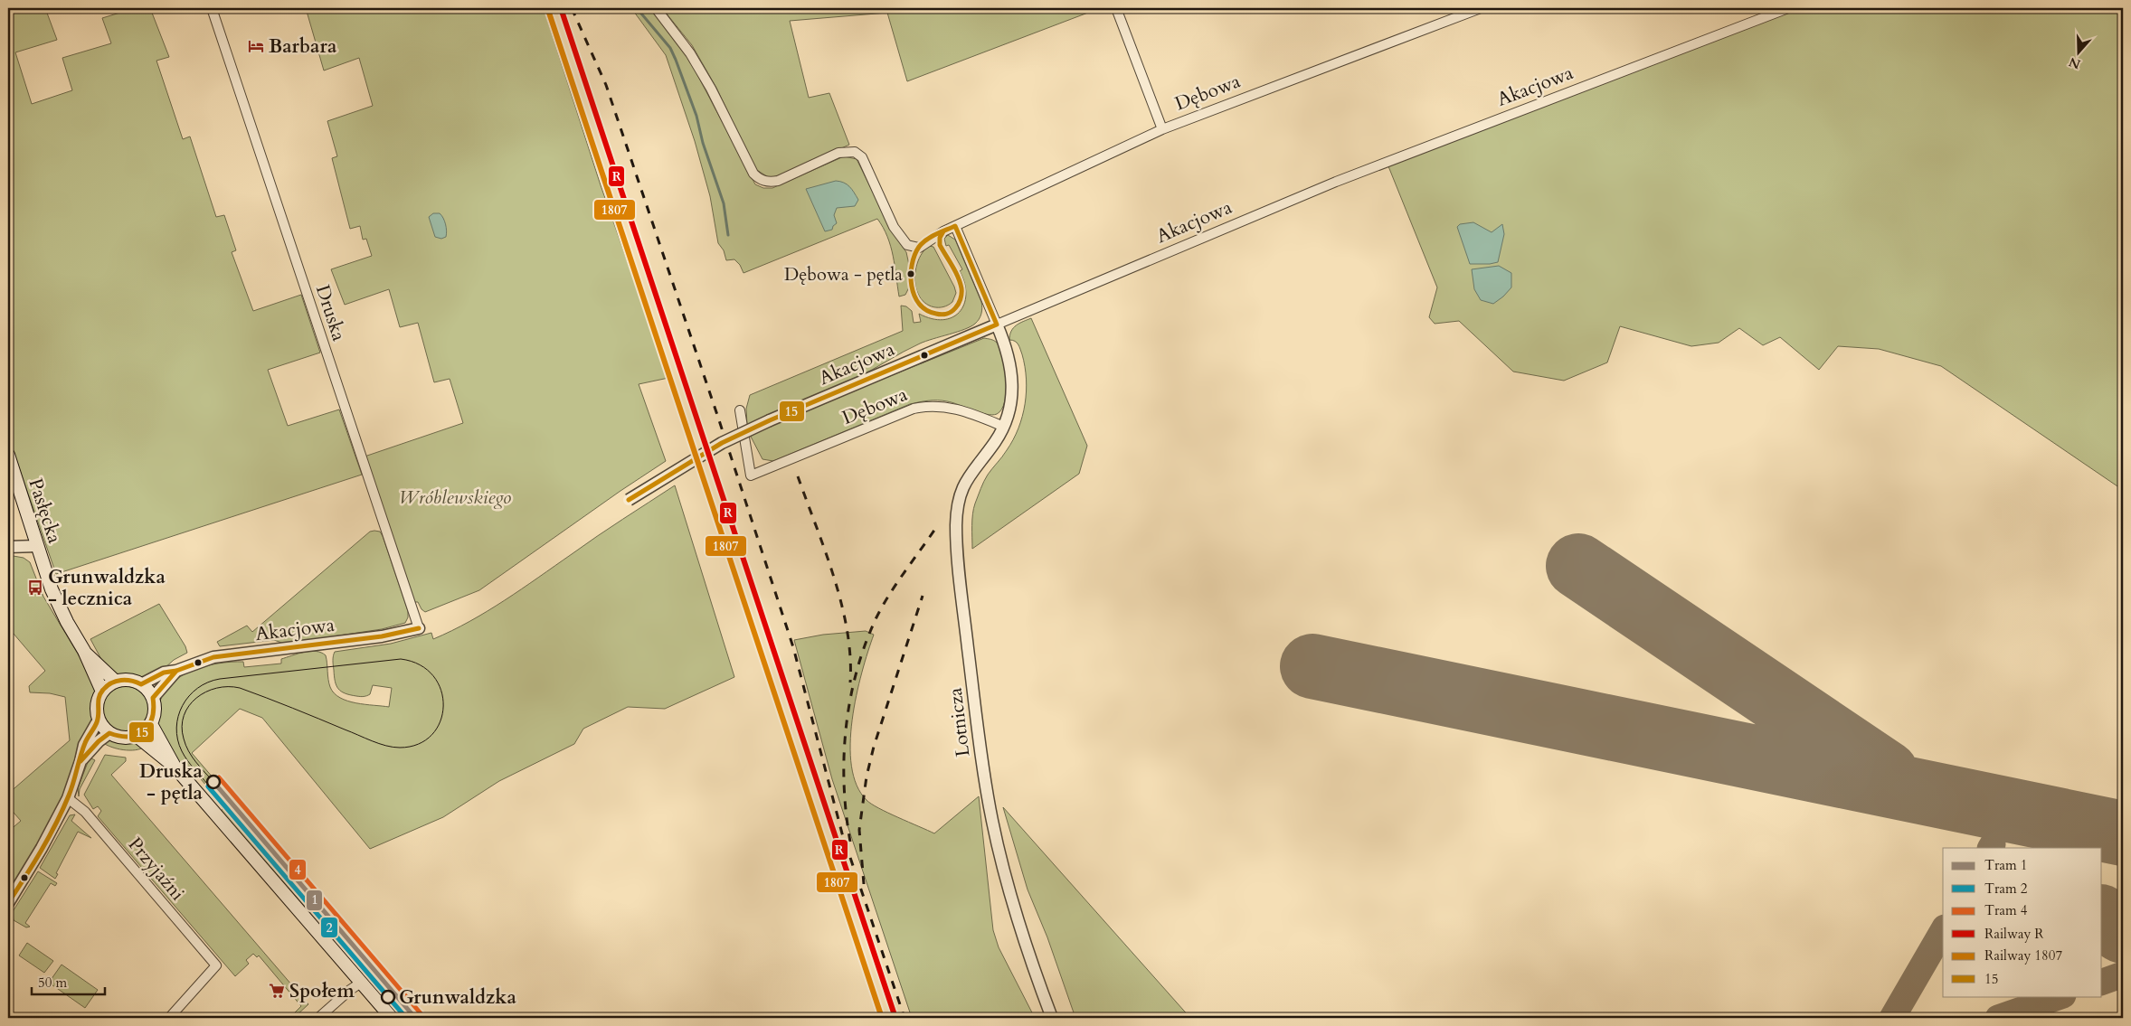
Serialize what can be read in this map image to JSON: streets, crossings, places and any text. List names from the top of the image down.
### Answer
{
  "streets": {
    "main road": ["Pasłęcka"],
    "street": [
      "Akacjowa",
      "Dębowa",
      "Druska",
      "Lotnicza",
      "Przyjaźni"
    ]
  },
  "crossings": [
    ["Akacjowa", "Druska"],
    ["Akacjowa", "Pasłęcka"],
    ["Dębowa", "Lotnicza"]
  ],
  "parks": ["Wróblewskiego"],
  "places": {
    "hotel": ["Barbara"],
    "other": ["Dębowa - pętla", "Druska - pętla", "Grunwaldzka"],
    "bus stop": ["Grunwaldzka - lecznica"],
    "supermarket": ["Społem"]
  },
  "lines": [
    "rail line R",
    "rail line 1807",
    "transit line 15",
    "tram line 4",
    "tram line 1",
    "tram line 2"
  ],
  "legend": [
    "Tram 1",
    "Tram 2",
    "Tram 4",
    "Railway R",
    "Railway 1807",
    "15"
  ],
  "scale_bar": "50 m",
  "north": "bottom"
}
